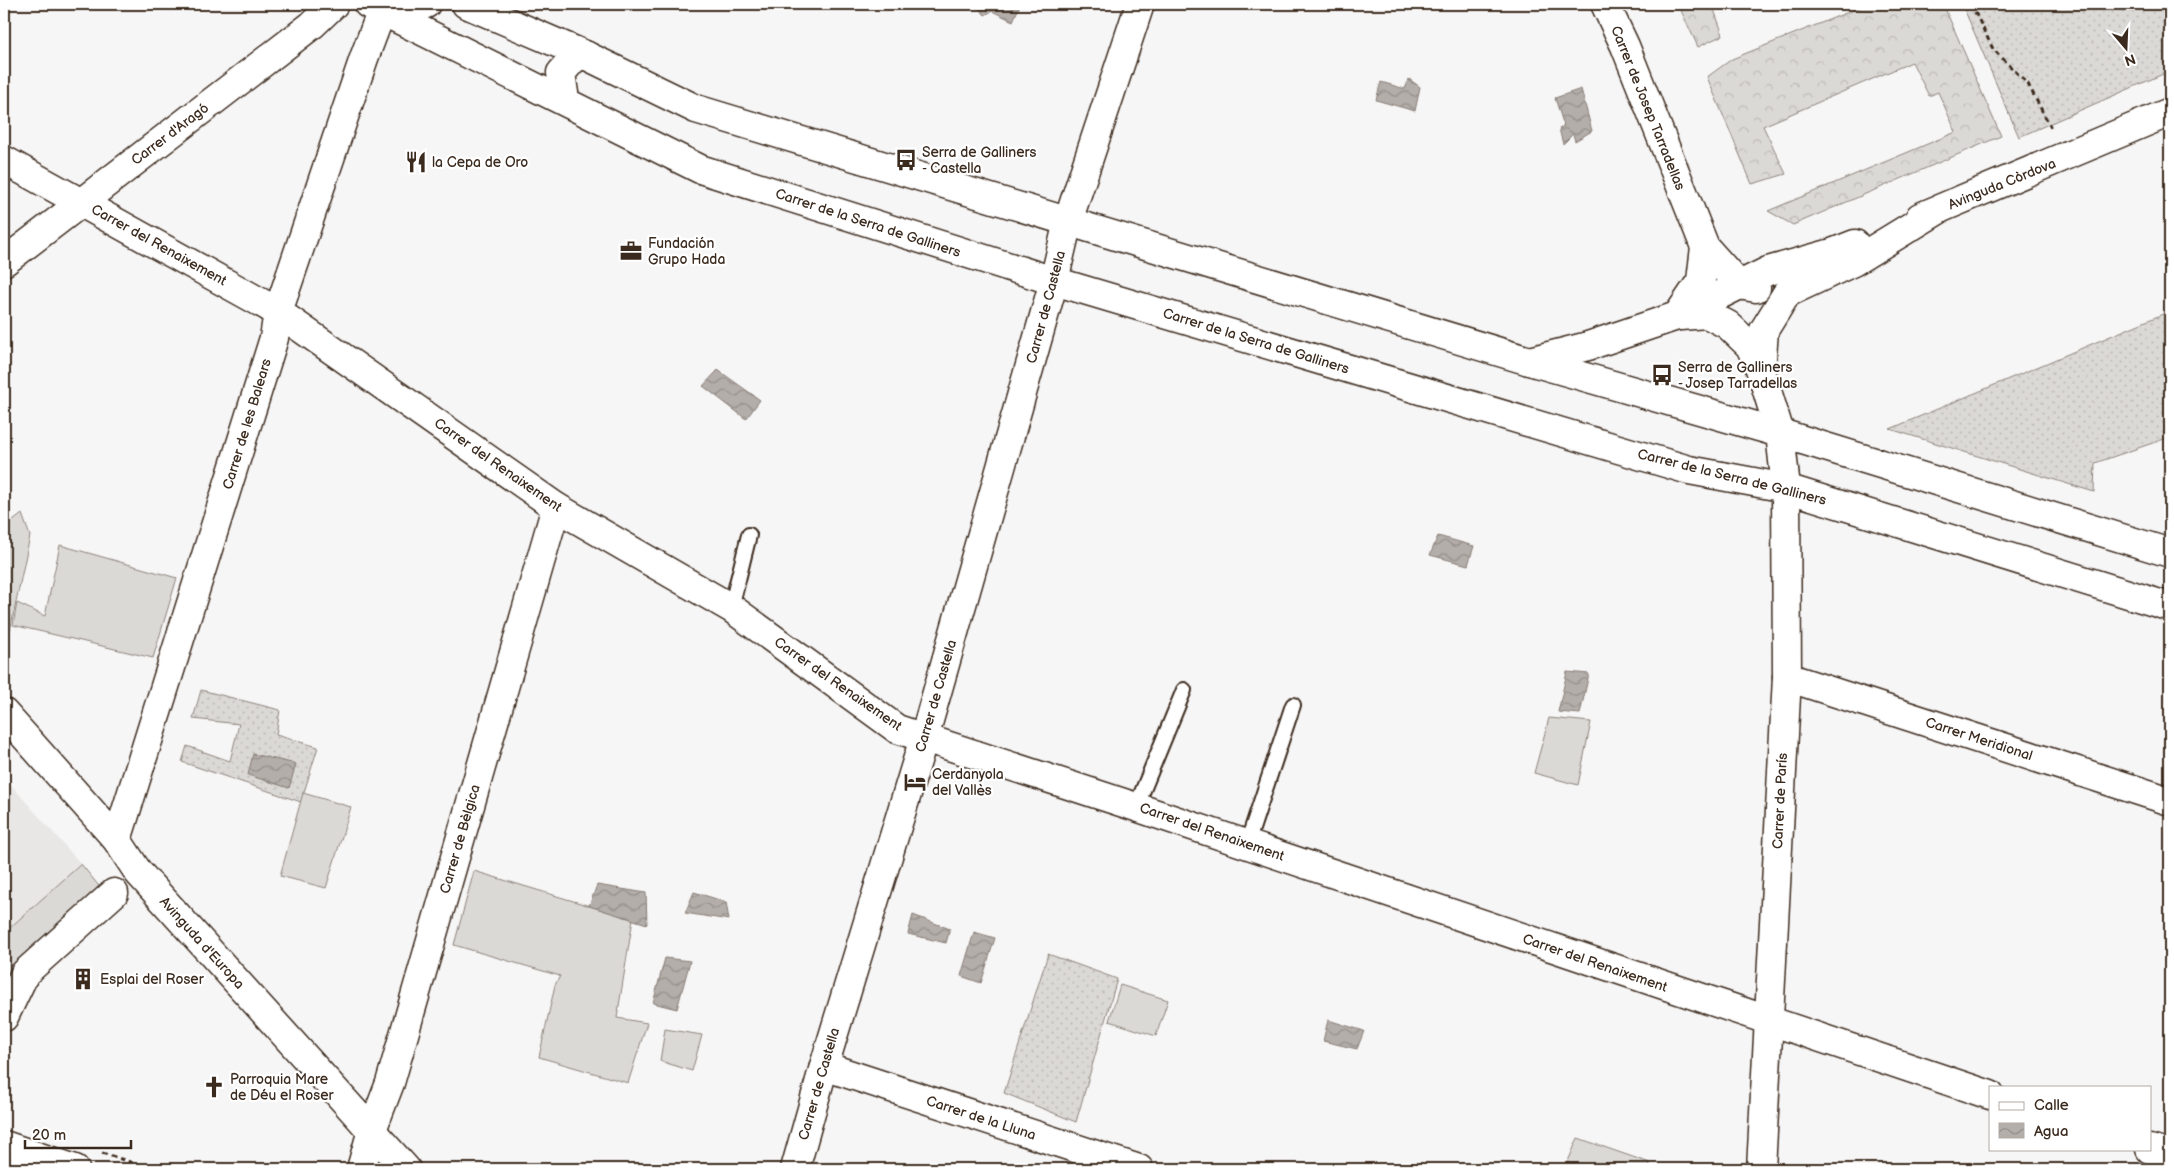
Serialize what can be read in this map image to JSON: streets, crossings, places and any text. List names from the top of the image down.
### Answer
{
  "streets": {
    "street": [
      "Carrer de Josep Tarradellas",
      "Carrer d'Aragó",
      "Avinguda Còrdova",
      "Carrer de la Serra de Galliners",
      "Carrer del Renaixement",
      "Carrer de Castella",
      "Carrer de les Balears",
      "Carrer Meridional",
      "Carrer de París",
      "Carrer de Bèlgica",
      "Avinguda d'Europa",
      "Carrer de la Lluna"
    ]
  },
  "crossings": [
    ["Carrer d'Aragó", "Carrer del Renaixement"],
    ["Carrer de la Serra de Galliners", "Carrer de Castella"],
    ["Carrer de la Serra de Galliners", "Carrer de les Balears"],
    ["Carrer de la Serra de Galliners", "Carrer de París"],
    ["Carrer del Renaixement", "Carrer de Castella"],
    ["Carrer del Renaixement", "Carrer de les Balears"],
    ["Carrer del Renaixement", "Carrer de París"],
    ["Carrer del Renaixement", "Carrer de Bèlgica"],
    ["Carrer de Castella", "Carrer de la Lluna"],
    ["Carrer de les Balears", "Avinguda d'Europa"],
    ["Carrer Meridional", "Carrer de París"],
    ["Carrer de Bèlgica", "Avinguda d'Europa"]
  ],
  "places": {
    "bus stop": ["Serra de Galliners - Castella", "Serra de Galliners - Josep Tarradellas"],
    "restaurant": ["la Cepa de Oro"],
    "office": ["Fundación Grupo Hada"],
    "hotel": ["Cerdanyola del Vallès"],
    "building": ["Esplai del Roser"],
    "church": ["Parroquia Mare de Déu el Roser"]
  },
  "legend": ["Calle", "Agua"],
  "scale_bar": "20 m",
  "north": "bottom"
}
